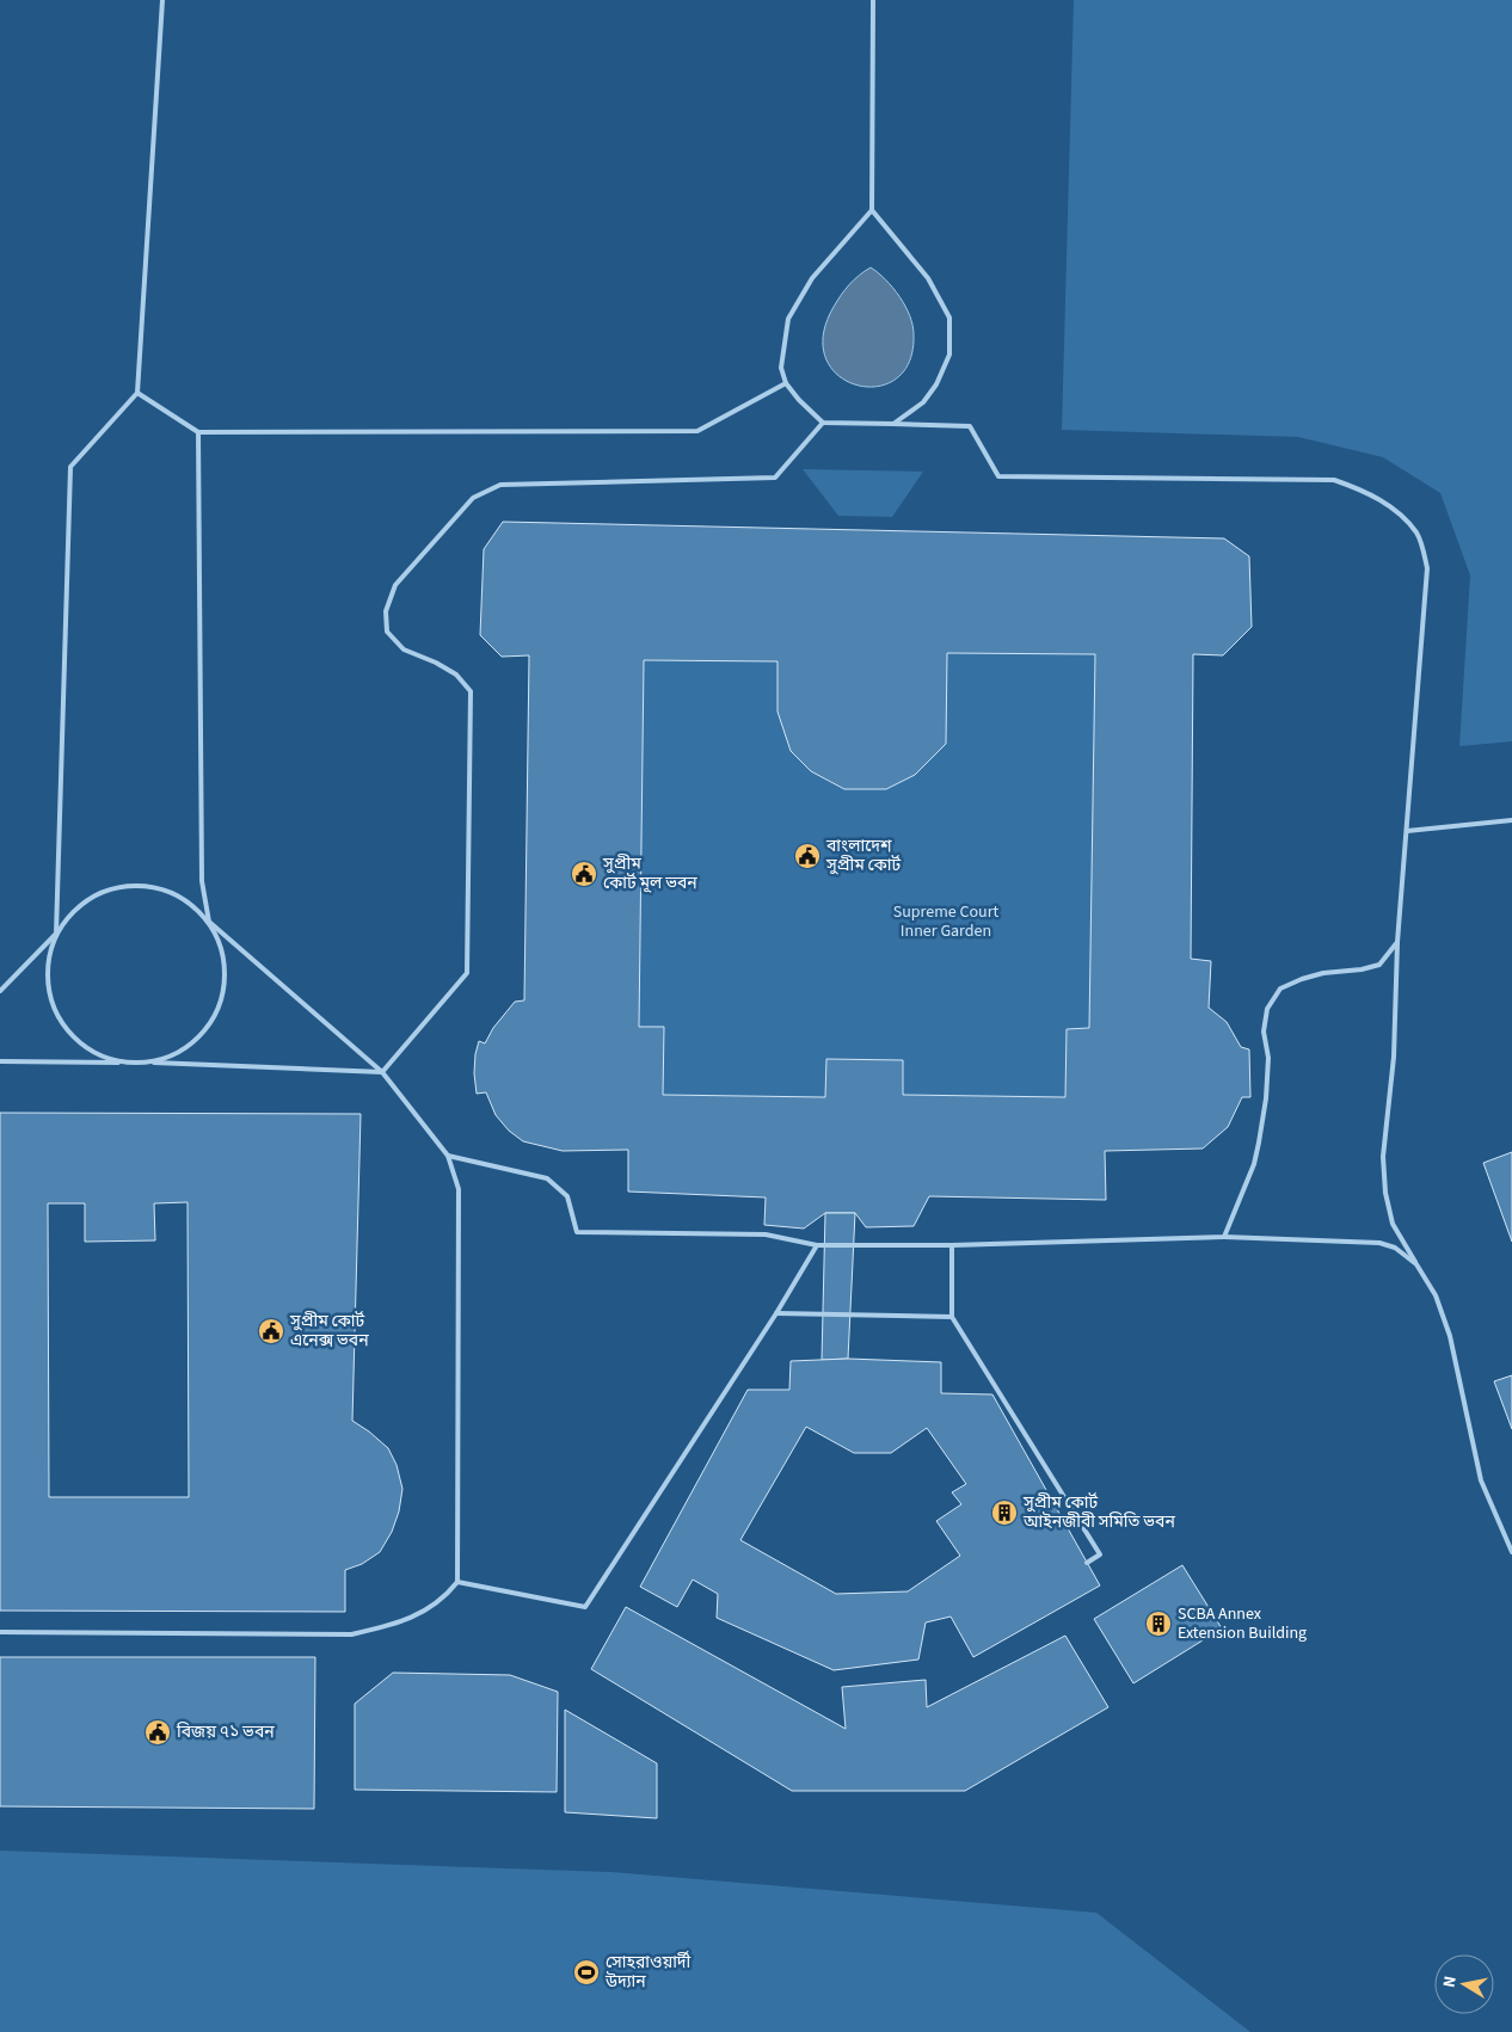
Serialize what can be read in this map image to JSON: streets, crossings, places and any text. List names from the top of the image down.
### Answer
{
  "parks": ["Supreme Court Inner Garden"],
  "places": {
    "public building": [
      "বাংলাদেশ সুপ্রীম কোর্ট",
      "সুপ্রীম কোর্ট মূল ভবন",
      "সুপ্রীম কোর্ট এনেক্স ভবন",
      "বিজয় ৭১ ভবন"
    ],
    "building": ["সুপ্রীম কোর্ট আইনজীবী সমিতি ভবন", "SCBA Annex Extension Building"],
    "sports": ["সোহরাওয়ার্দী উদ্যান"]
  },
  "north": "left"
}
